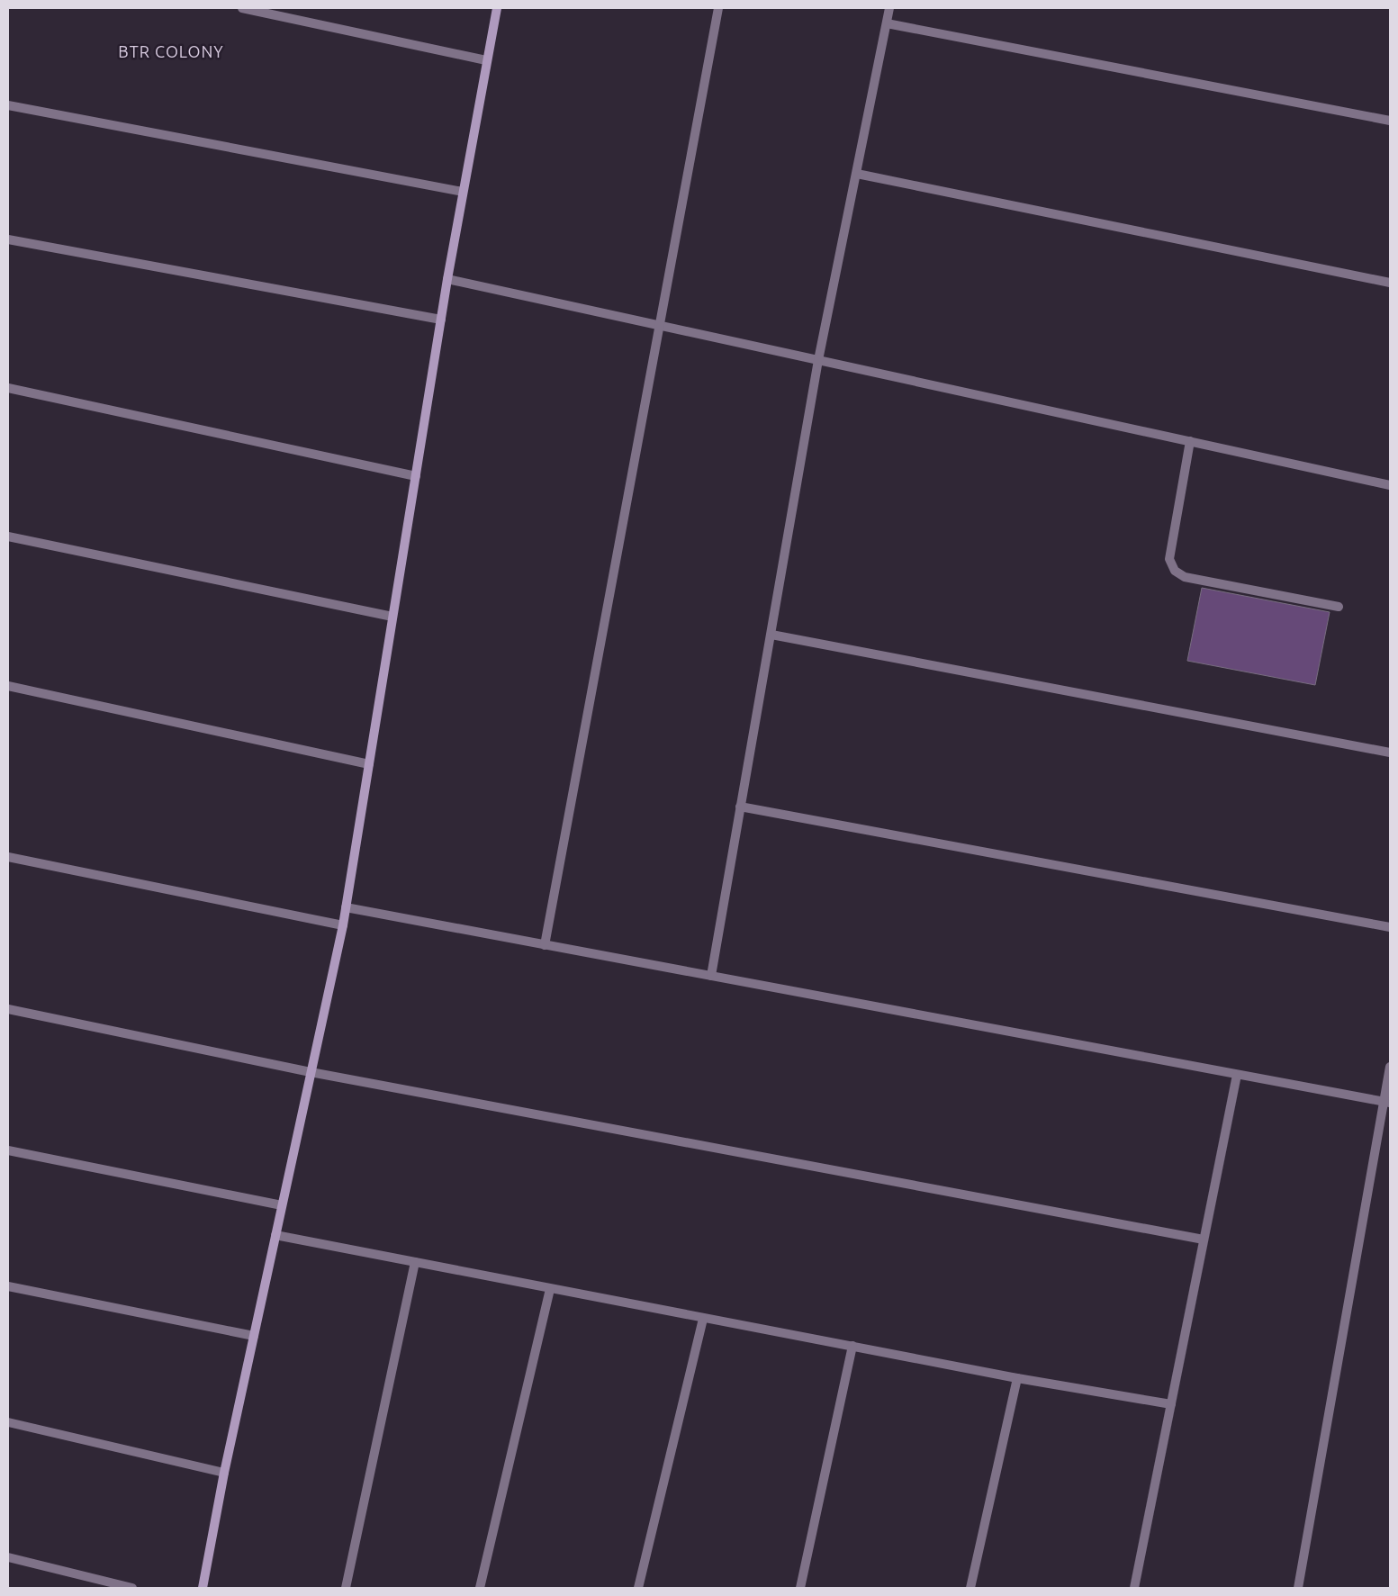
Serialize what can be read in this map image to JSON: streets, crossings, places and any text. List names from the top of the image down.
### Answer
{
  "districts": ["BTR COLONY"]
}
